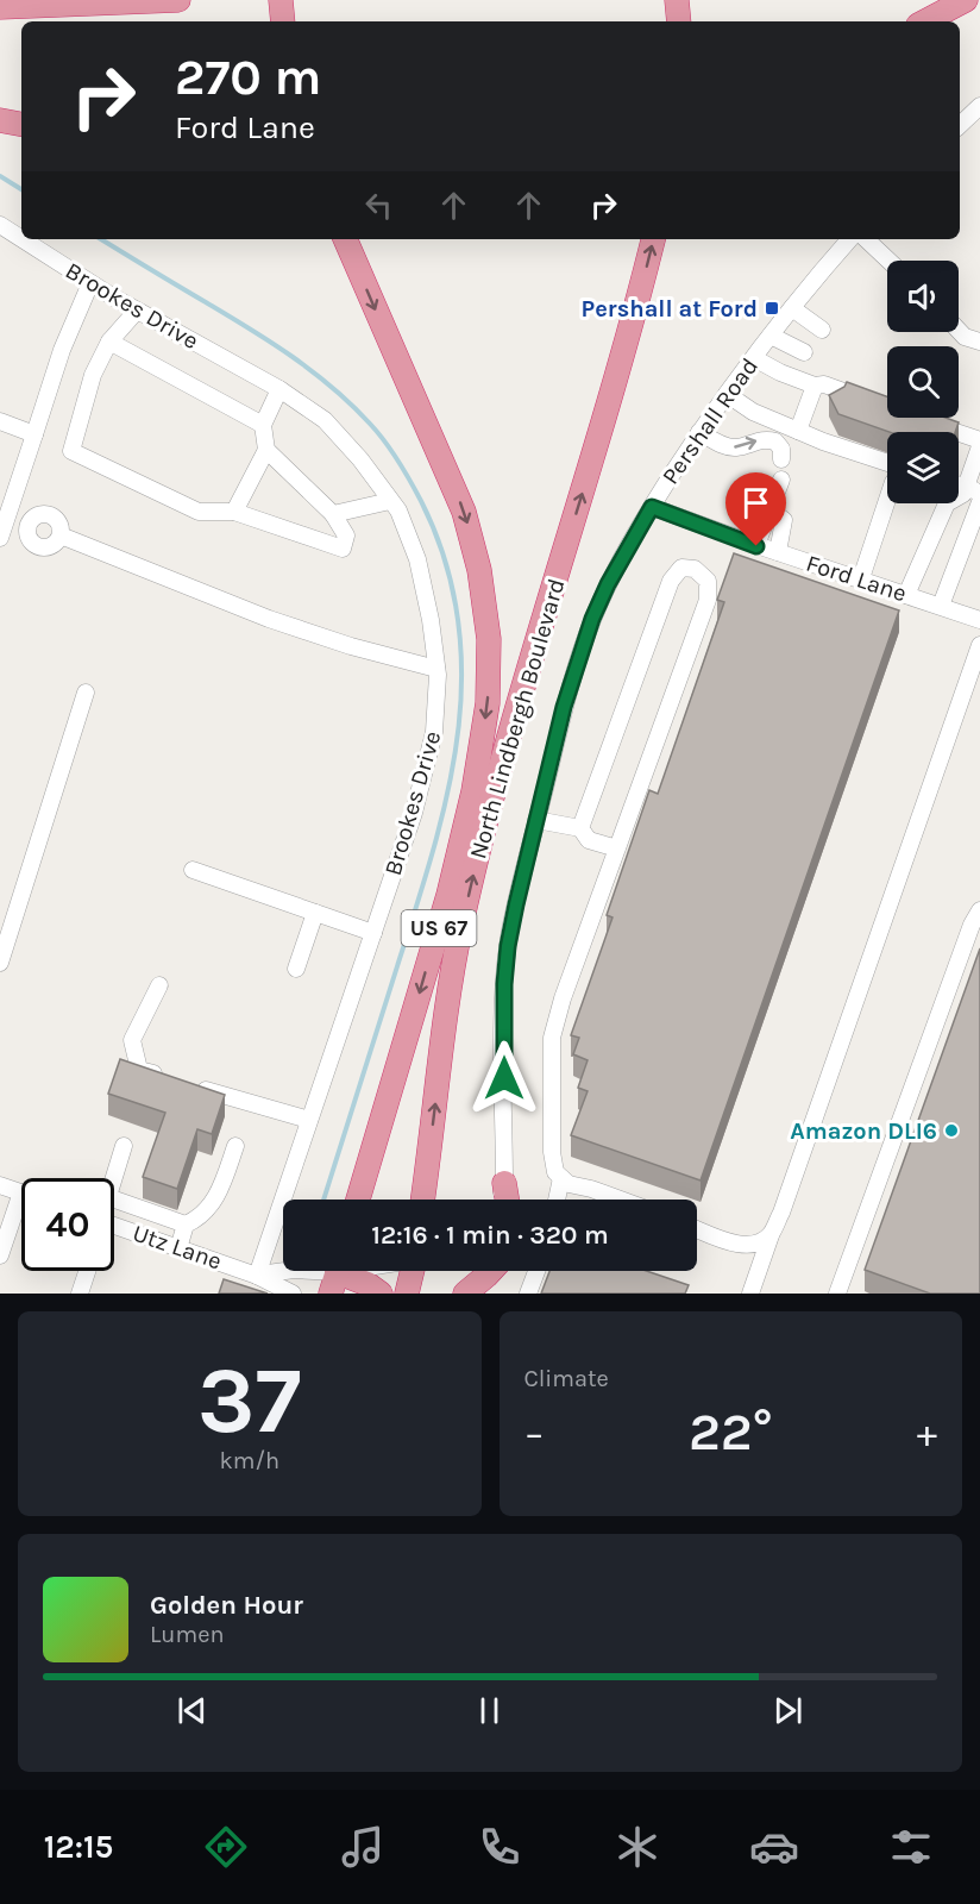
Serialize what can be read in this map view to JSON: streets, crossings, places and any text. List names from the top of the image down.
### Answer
{
  "streets": {
    "highway": ["North Lindbergh Boulevard", "US 67"],
    "street": [
      "Brookes Drive",
      "Pershall Road",
      "Ford Lane",
      "Utz Lane"
    ]
  },
  "crossings": [
    ["Brookes Drive", "Utz Lane"],
    ["Pershall Road", "Ford Lane"]
  ],
  "places": {
    "transit": ["Pershall at Ford"],
    "other": ["Amazon DLI6"]
  },
  "page": {
    "turn": ["270 m", "Ford Lane"],
    "limit": "40",
    "trip": "12:16 · 1 min · 320 m",
    "tile": [
      ["37", "km/h"],
      "Climate"
    ],
    "heat": ["−", "22°", "+"],
    "song": ["Golden Hour", "Lumen"],
    "tabs": "12:15"
  }
}
